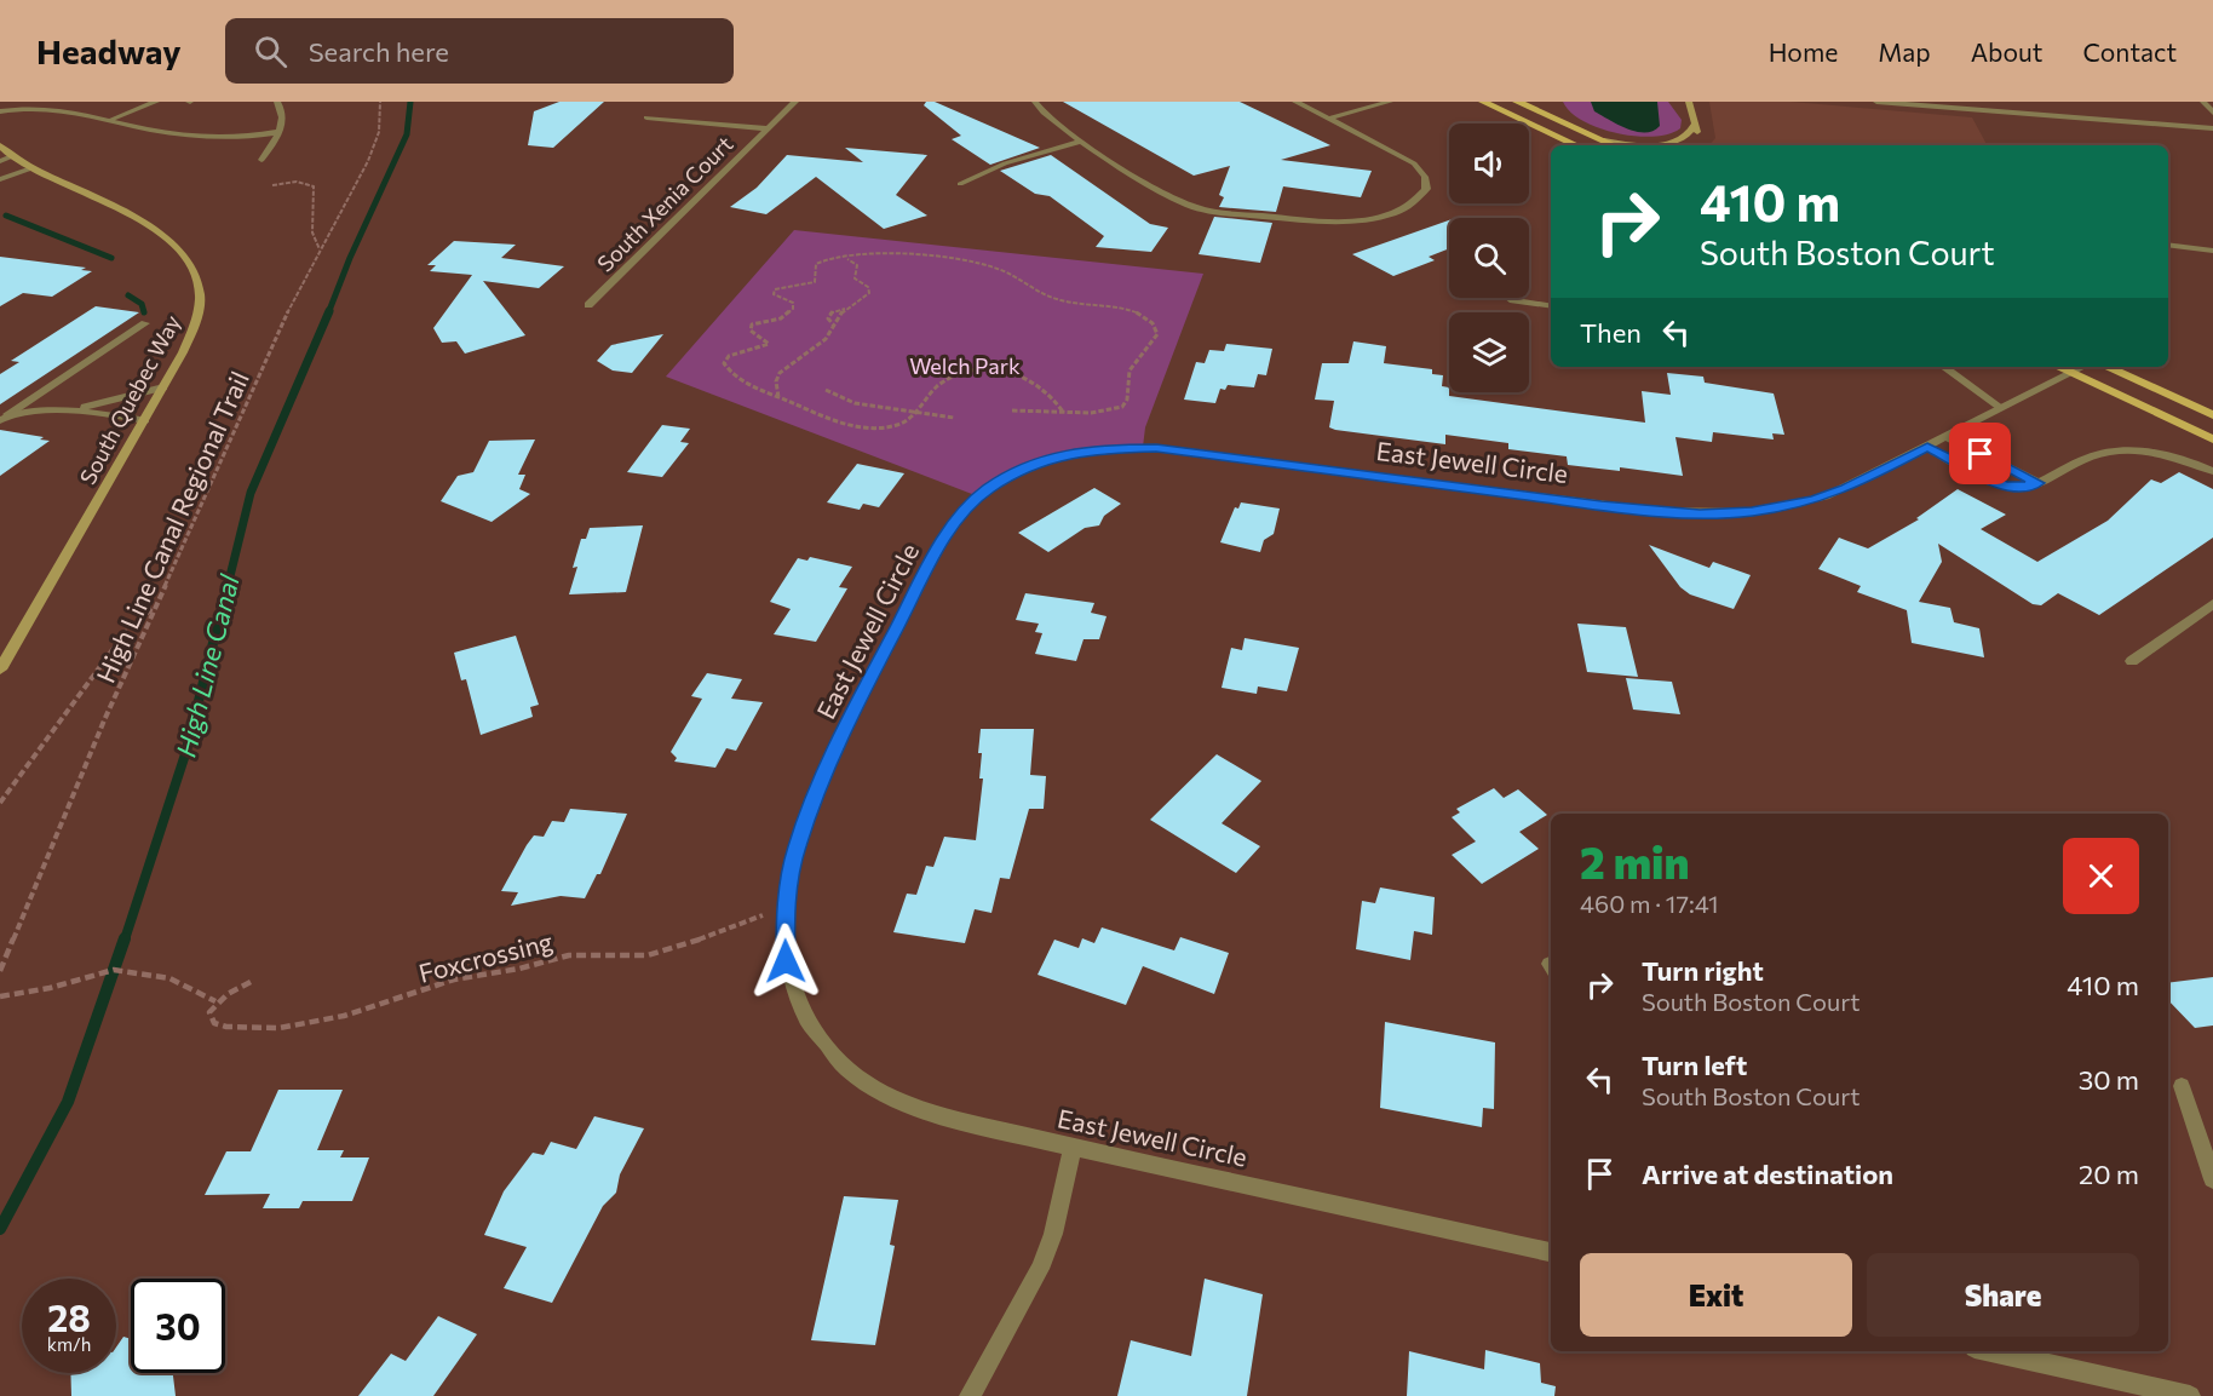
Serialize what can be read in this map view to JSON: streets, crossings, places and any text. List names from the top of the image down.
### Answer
{
  "streets": {
    "street": ["South Xenia Court", "South Quebec Way", "East Jewell Circle"],
    "path": ["High Line Canal Regional Trail", "Foxcrossing"]
  },
  "crossings": [
    ["East Jewell Circle", "Foxcrossing"]
  ],
  "water": ["High Line Canal"],
  "parks": ["Welch Park"],
  "page": {
    "header": "Headway",
    "search": "Search here",
    "nav": [
      "Home",
      "Map",
      "About",
      "Contact"
    ],
    "turn": ["410 m", "South Boston Court"],
    "then": "Then",
    "heading": ["2 min", "460 m · 17:41"],
    "list": [
      {
        "name": "Turn right",
        "note": "South Boston Court",
        "value": "410 m"
      },
      {
        "name": "Turn left",
        "note": "South Boston Court",
        "value": "30 m"
      },
      {
        "name": "Arrive at destination",
        "value": "20 m"
      }
    ],
    "buttons": ["Exit", "Share"],
    "speed": "28 km/h",
    "limit": "30"
  }
}
